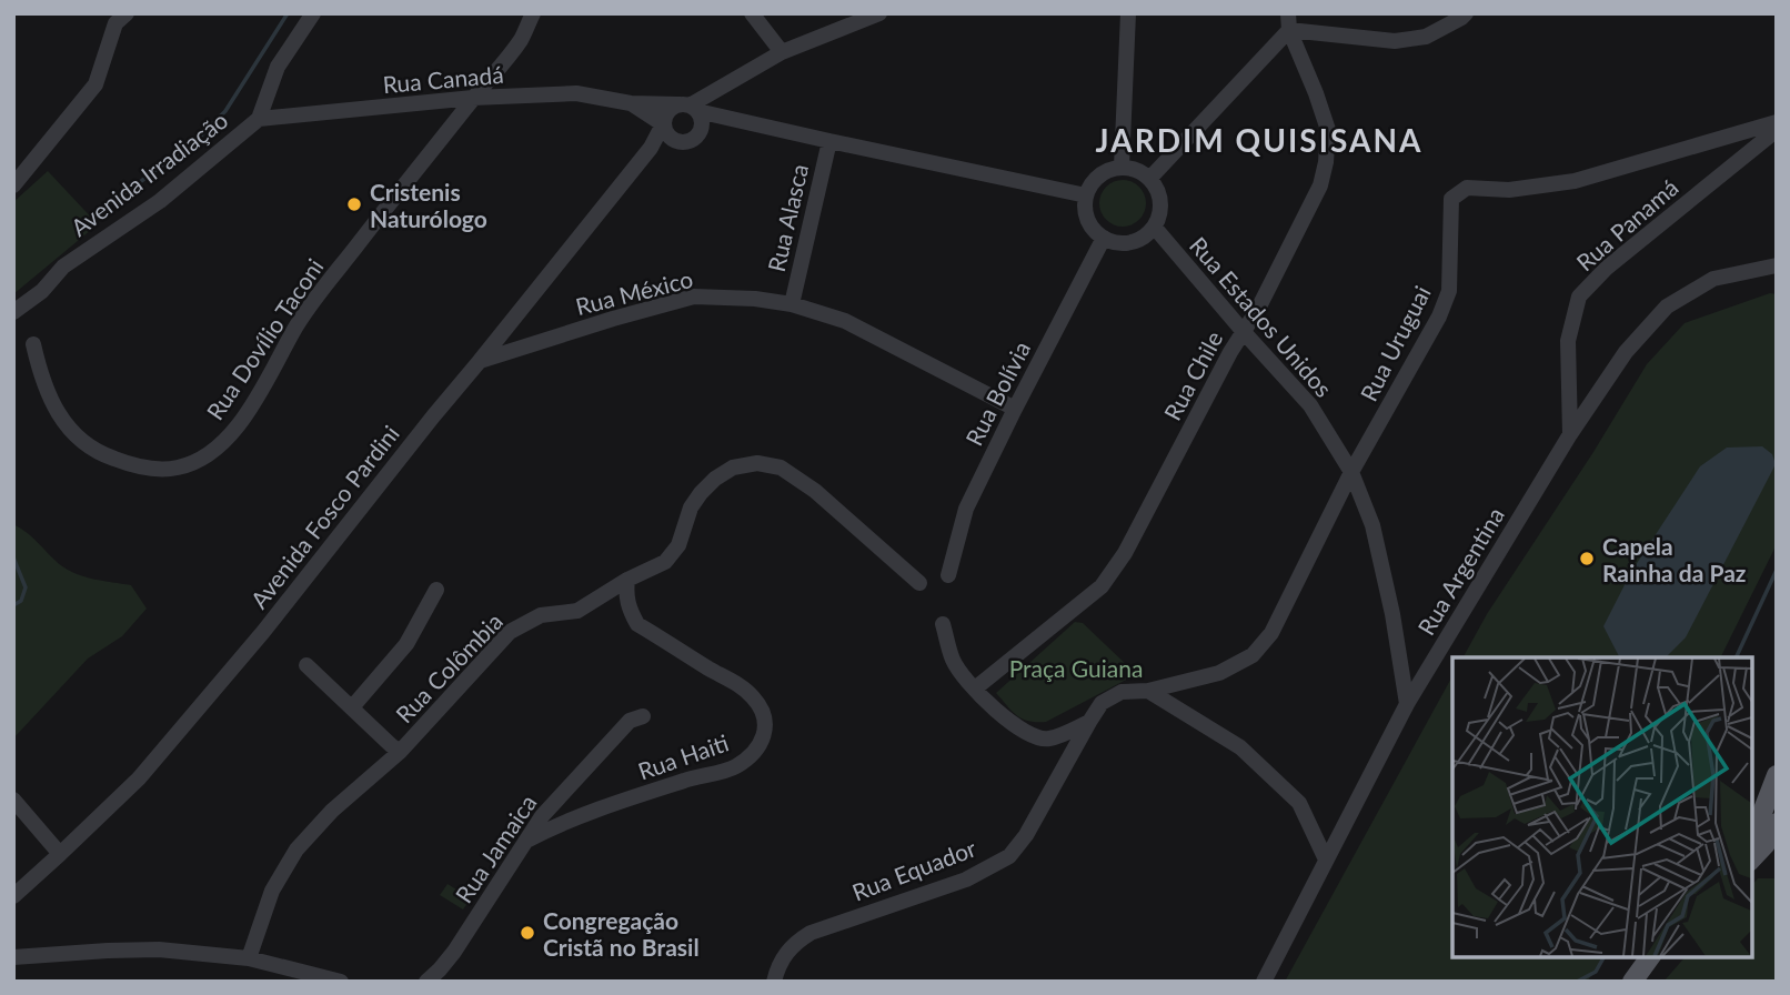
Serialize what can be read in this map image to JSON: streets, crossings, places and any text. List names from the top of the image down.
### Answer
{
  "streets": {
    "street": [
      "Rua Canadá",
      "Avenida Irradiação",
      "Rua Alasca",
      "Rua Panamá",
      "Rua México",
      "Rua Estados Unidos",
      "Rua Dovílio Taconi",
      "Rua Uruguai",
      "Rua Chile",
      "Rua Bolívia",
      "Avenida Fosco Pardini",
      "Rua Argentina",
      "Rua Colômbia",
      "Rua Haiti",
      "Rua Jamaica",
      "Rua Equador"
    ]
  },
  "crossings": [
    ["Rua Canadá", "Avenida Irradiação"],
    ["Rua Canadá", "Rua Dovílio Taconi"],
    ["Rua Alasca", "Rua México"],
    ["Rua Panamá", "Rua Argentina"],
    ["Rua México", "Rua Bolívia"],
    ["Rua México", "Avenida Fosco Pardini"],
    ["Rua Estados Unidos", "Rua Uruguai"],
    ["Rua Estados Unidos", "Rua Chile"],
    ["Rua Estados Unidos", "Rua Bolívia"],
    ["Rua Estados Unidos", "Rua Argentina"],
    ["Rua Uruguai", "Rua Equador"],
    ["Rua Colômbia", "Rua Haiti"],
    ["Rua Haiti", "Rua Jamaica"]
  ],
  "districts": ["JARDIM QUISISANA"],
  "parks": ["Praça Guiana"],
  "places": ["Cristenis Naturólogo", "Capela Rainha da Paz", "Congregação Cristã no Brasil"]
}
